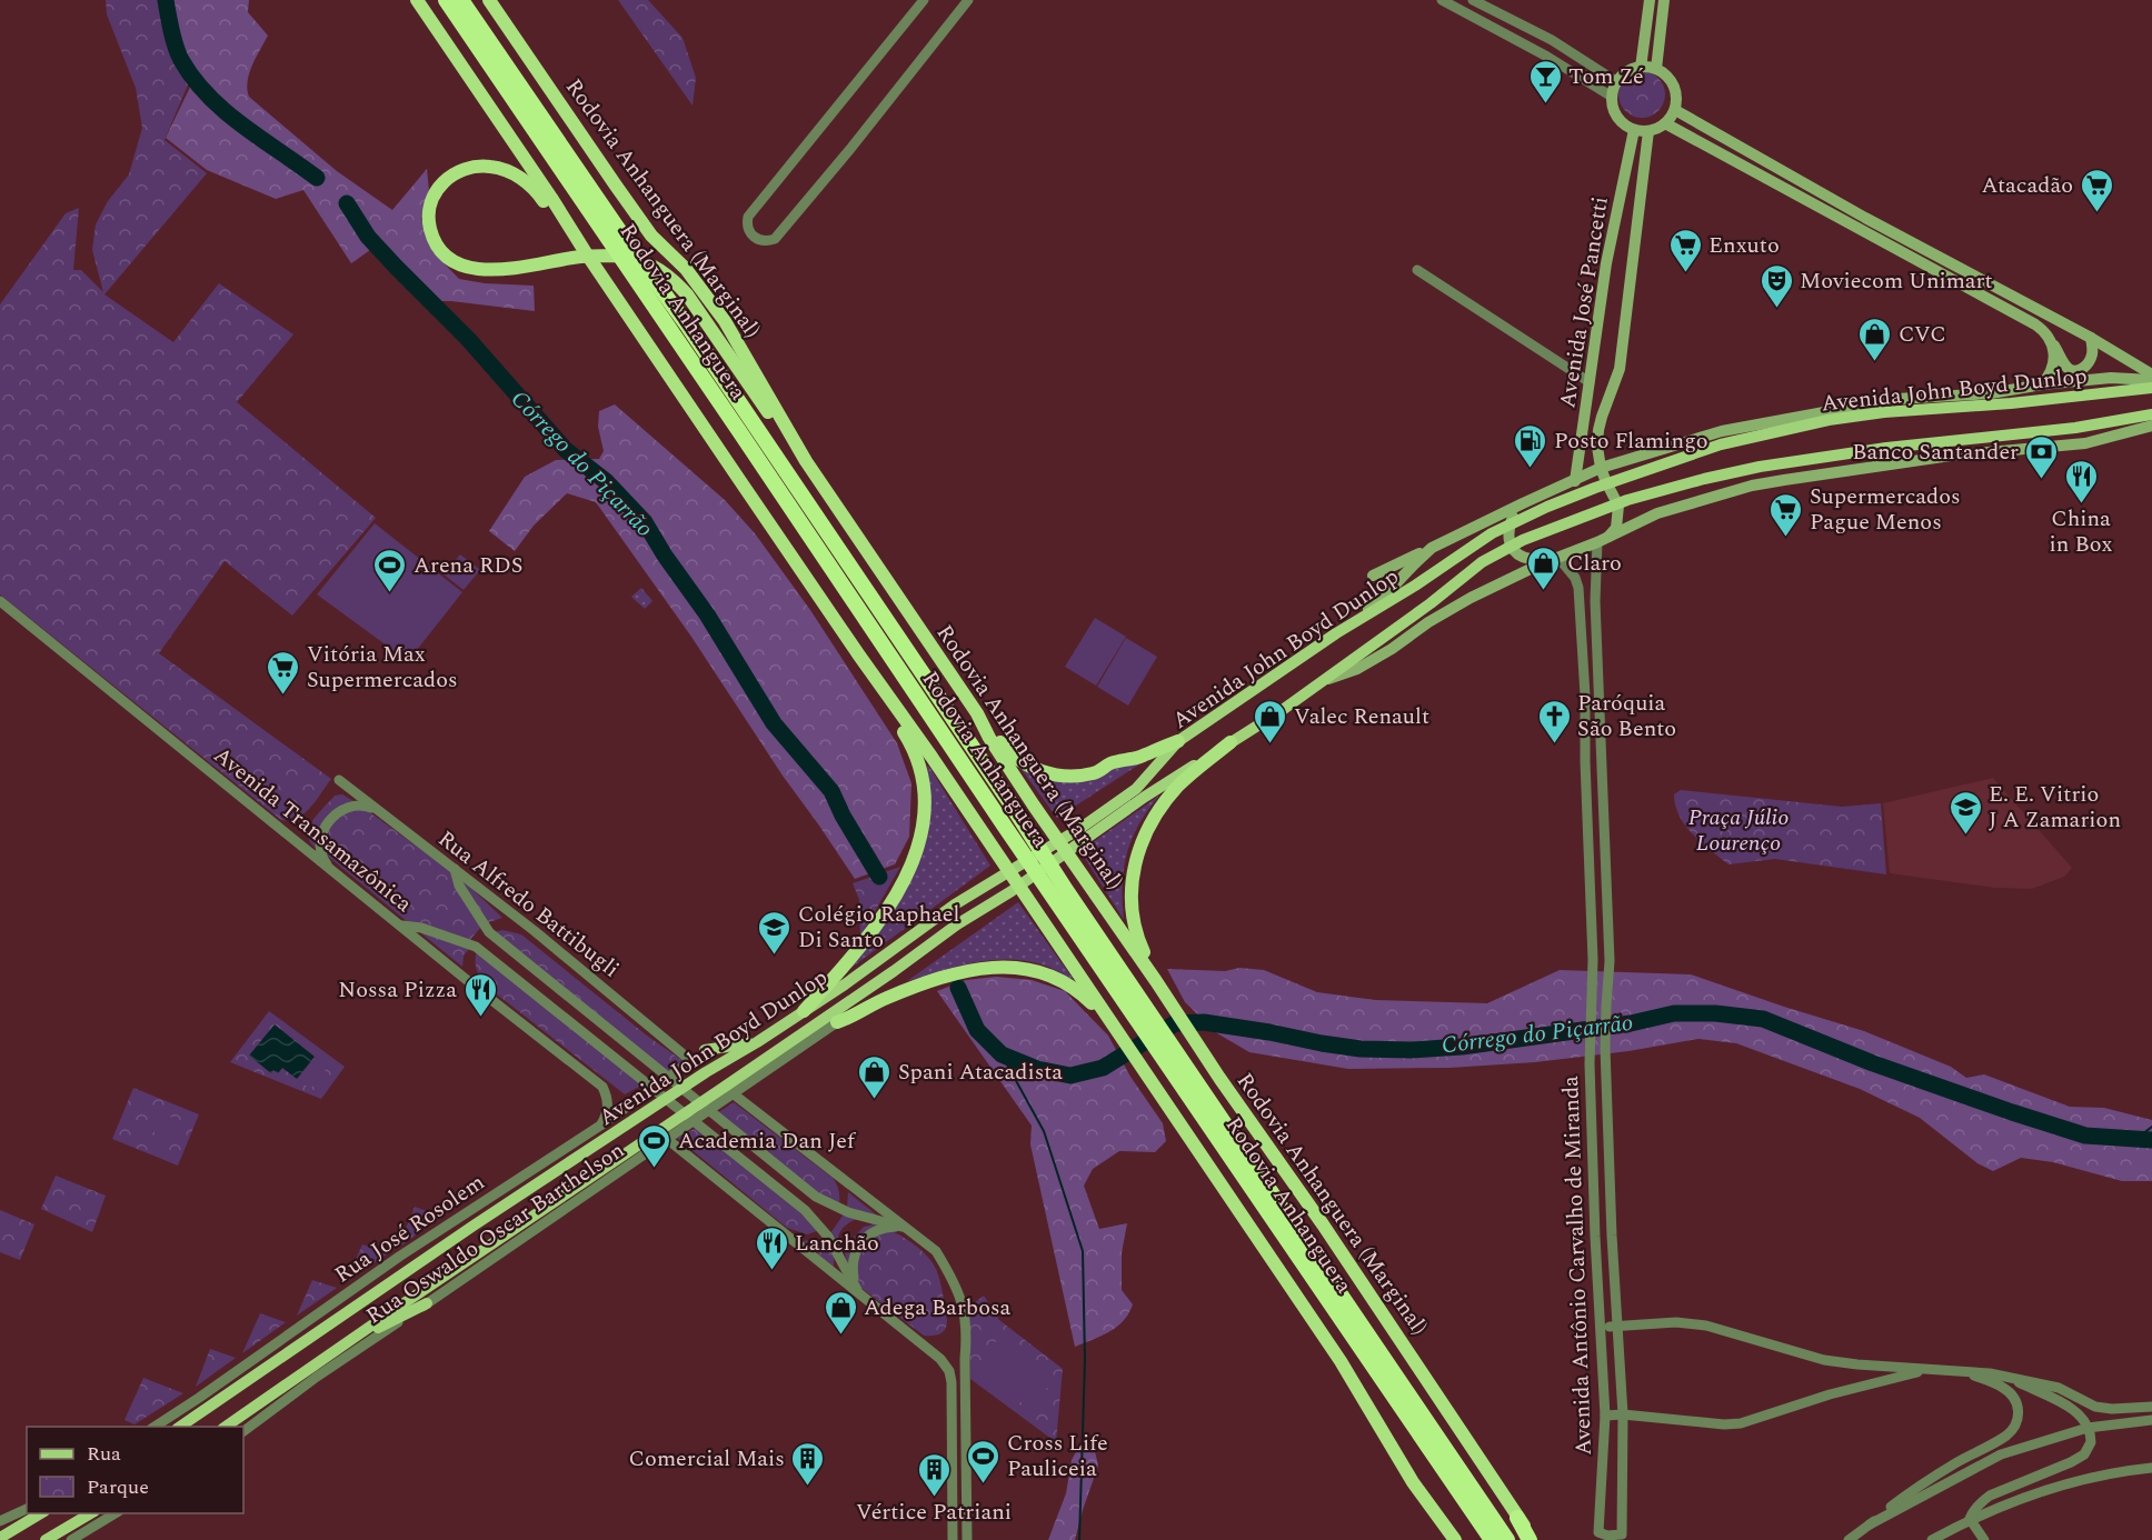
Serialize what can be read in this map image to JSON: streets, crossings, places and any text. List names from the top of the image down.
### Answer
{
  "streets": {
    "highway": ["Rodovia Anhanguera (Marginal)", "Rodovia Anhanguera"],
    "main road": ["Avenida José Pancetti", "Avenida John Boyd Dunlop"],
    "street": [
      "Avenida Transamazônica",
      "Rua Alfredo Battibugli",
      "Rua José Rosolem",
      "Rua Oswaldo Oscar Barthelson",
      "Avenida Antônio Carvalho de Miranda"
    ]
  },
  "crossings": [
    ["Avenida José Pancetti", "Avenida Antônio Carvalho de Miranda"],
    ["Avenida Transamazônica", "Rua José Rosolem"],
    ["Rua Alfredo Battibugli", "Rua José Rosolem"]
  ],
  "water": ["Córrego do Piçarrão"],
  "parks": ["Praça Júlio Lourenço"],
  "places": {
    "bar": ["Tom Zé"],
    "supermarket": [
      "Atacadão",
      "Enxuto",
      "Supermercados Pague Menos",
      "Vitória Max Supermercados"
    ],
    "theatre": ["Moviecom Unimart"],
    "shop": [
      "CVC",
      "Claro",
      "Valec Renault",
      "Spani Atacadista",
      "Adega Barbosa"
    ],
    "fuel station": ["Posto Flamingo"],
    "bank": ["Banco Santander"],
    "restaurant": ["China in Box", "Nossa Pizza", "Lanchão"],
    "sports": ["Arena RDS", "Academia Dan Jef", "Cross Life Pauliceia"],
    "church": ["Paróquia São Bento"],
    "school or university": ["E. E. Vitrio J A Zamarion", "Colégio Raphael Di Santo"],
    "building": ["Comercial Mais", "Vértice Patriani"]
  },
  "legend": ["Rua", "Parque"]
}
